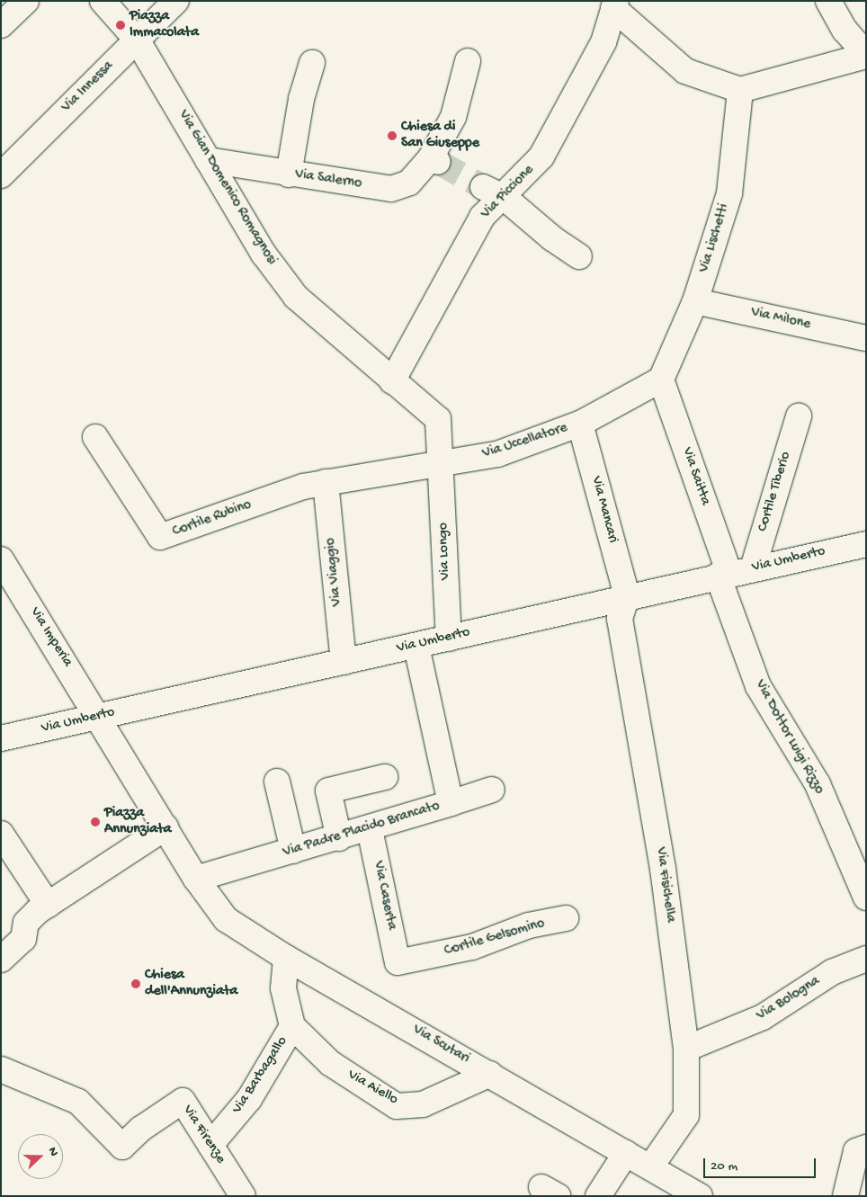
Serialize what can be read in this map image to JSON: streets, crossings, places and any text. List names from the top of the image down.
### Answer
{
  "streets": {
    "street": [
      "Via Innessa",
      "Via Salerno",
      "Via Gian Domenico Romagnosi",
      "Via Piccione",
      "Via Lischetti",
      "Via Milone",
      "Via Uccellatore",
      "Via Saitta",
      "Cortile Tiberio",
      "Via Mancari",
      "Cortile Rubino",
      "Via Longo",
      "Via Umberto",
      "Via Viaggio",
      "Via Imperia",
      "Via Dottor Luigi Rizzo",
      "Via Padre Placido Brancato",
      "Via Fisichella",
      "Via Caserta",
      "Cortile Gelsomino",
      "Via Bologna",
      "Via Scutari",
      "Via Barbagallo",
      "Via Aiello",
      "Via Firenze"
    ]
  },
  "crossings": [
    ["Via Innessa", "Via Gian Domenico Romagnosi"],
    ["Via Salerno", "Via Gian Domenico Romagnosi"],
    ["Via Gian Domenico Romagnosi", "Via Piccione"],
    ["Via Gian Domenico Romagnosi", "Via Uccellatore"],
    ["Via Gian Domenico Romagnosi", "Via Longo"],
    ["Via Lischetti", "Via Milone"],
    ["Via Lischetti", "Via Uccellatore"],
    ["Via Lischetti", "Via Saitta"],
    ["Via Uccellatore", "Via Saitta"],
    ["Via Uccellatore", "Via Mancari"],
    ["Via Uccellatore", "Cortile Rubino"],
    ["Via Uccellatore", "Via Longo"],
    ["Via Uccellatore", "Via Viaggio"],
    ["Via Saitta", "Via Umberto"],
    ["Via Saitta", "Via Dottor Luigi Rizzo"],
    ["Cortile Tiberio", "Via Umberto"],
    ["Via Mancari", "Via Umberto"],
    ["Via Mancari", "Via Fisichella"],
    ["Cortile Rubino", "Via Viaggio"],
    ["Via Longo", "Via Umberto"],
    ["Via Umberto", "Via Viaggio"],
    ["Via Umberto", "Via Imperia"],
    ["Via Umberto", "Via Dottor Luigi Rizzo"],
    ["Via Umberto", "Via Padre Placido Brancato"],
    ["Via Umberto", "Via Fisichella"],
    ["Via Imperia", "Via Scutari"],
    ["Via Padre Placido Brancato", "Via Caserta"],
    ["Via Padre Placido Brancato", "Via Scutari"],
    ["Via Fisichella", "Via Bologna"],
    ["Via Fisichella", "Via Scutari"],
    ["Via Caserta", "Cortile Gelsomino"],
    ["Via Scutari", "Via Aiello"],
    ["Via Barbagallo", "Via Aiello"],
    ["Via Barbagallo", "Via Firenze"]
  ],
  "places": [
    "Piazza Immacolata",
    "Chiesa di San Giuseppe",
    "Piazza Annunziata",
    "Chiesa dell'Annunziata"
  ],
  "scale_bar": "20 m",
  "north": "right"
}
